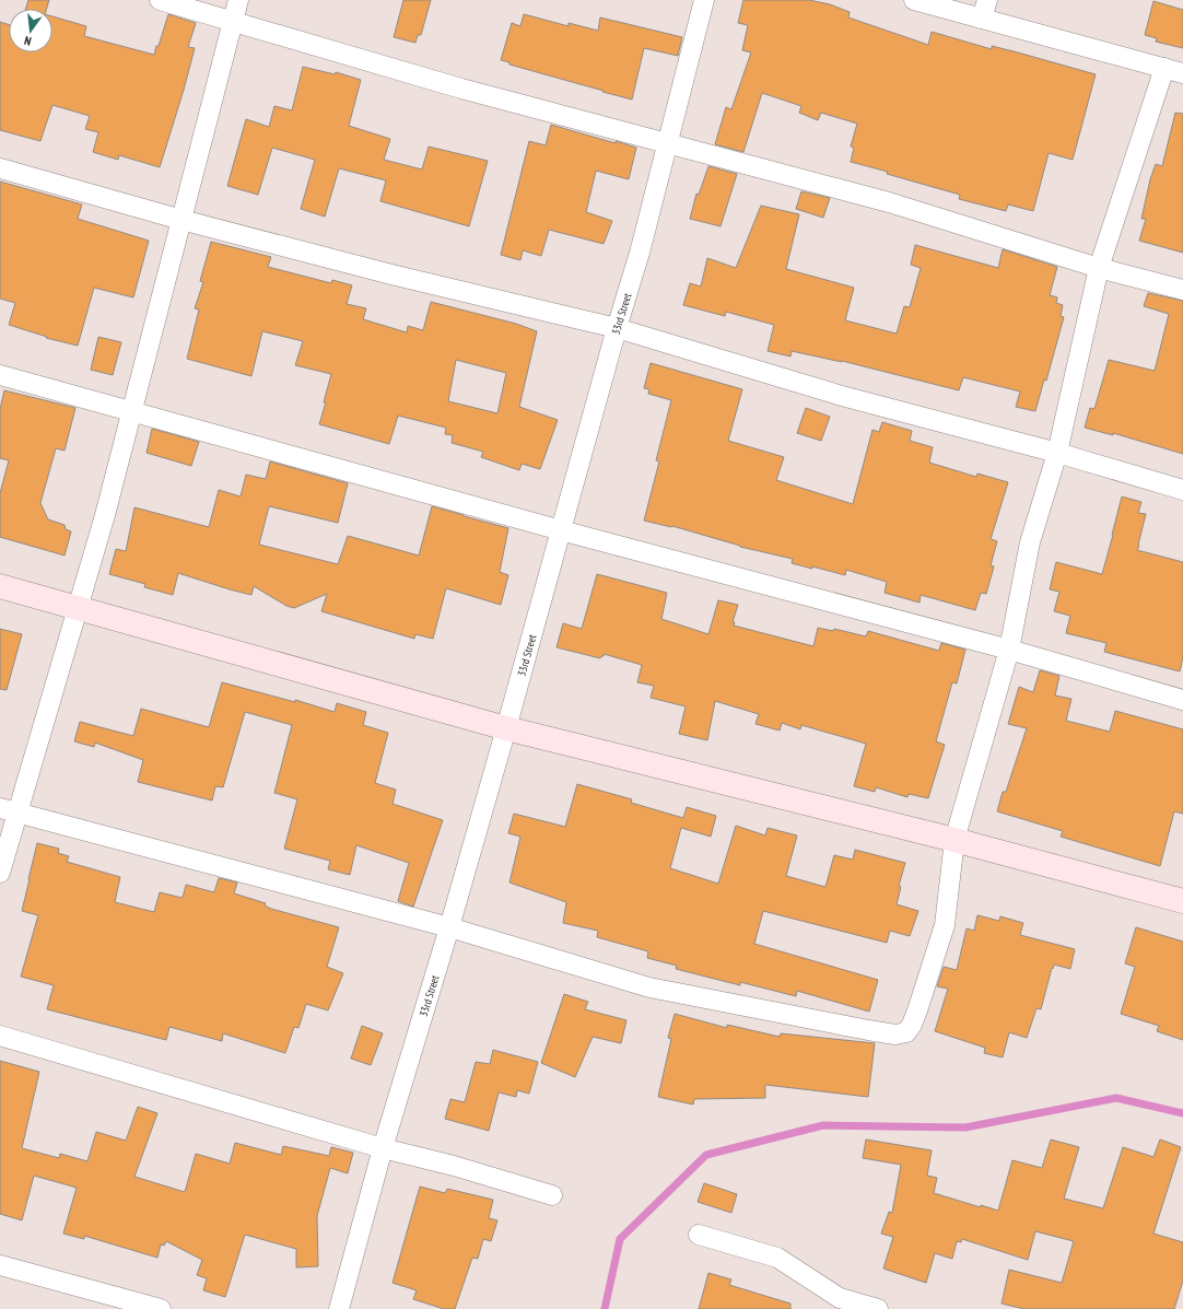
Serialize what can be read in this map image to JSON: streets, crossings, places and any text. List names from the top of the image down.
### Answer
{
  "streets": {
    "street": ["33rd Street"]
  },
  "north": "bottom"
}
